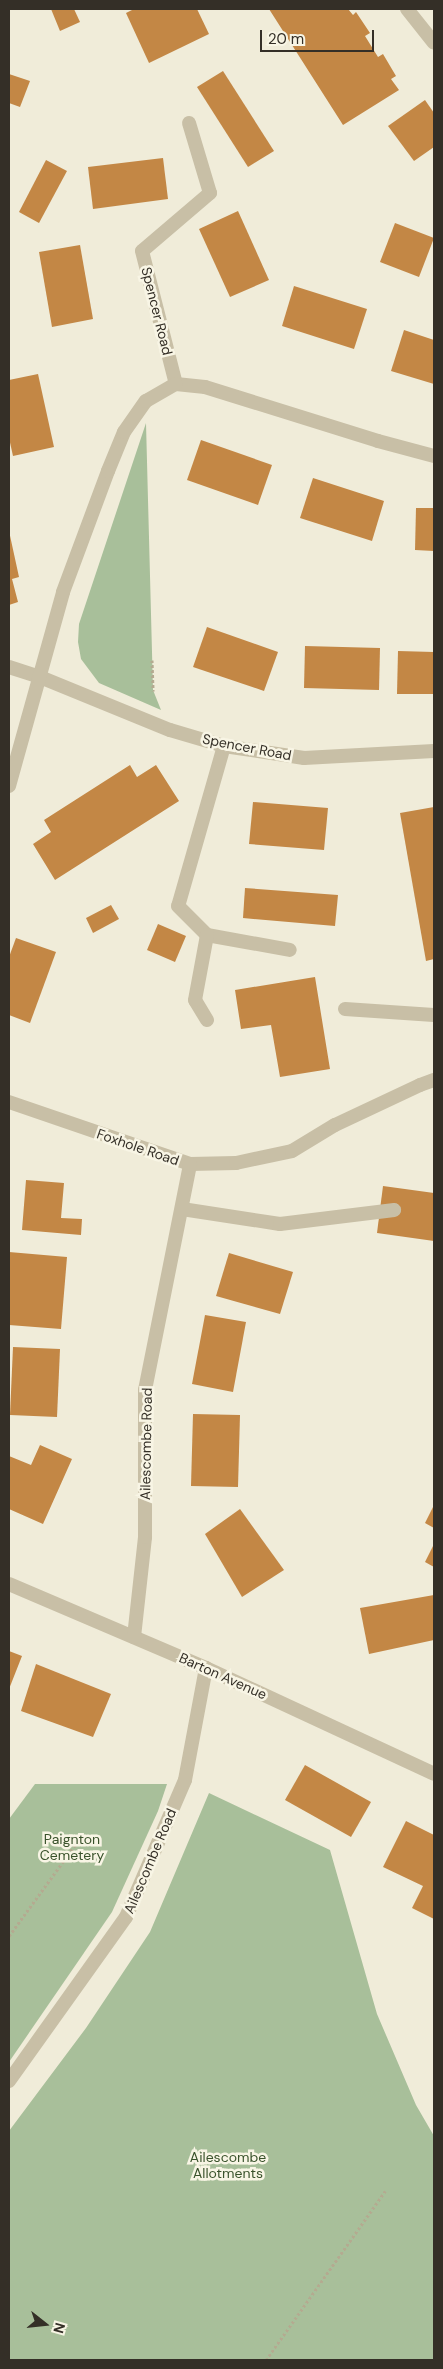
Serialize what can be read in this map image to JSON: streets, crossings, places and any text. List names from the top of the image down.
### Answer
{
  "streets": {
    "street": [
      "Spencer Road",
      "Foxhole Road",
      "Ailescombe Road",
      "Barton Avenue"
    ]
  },
  "crossings": [
    ["Foxhole Road", "Ailescombe Road"],
    ["Ailescombe Road", "Barton Avenue"]
  ],
  "parks": ["Paignton Cemetery", "Ailescombe Allotments"],
  "scale_bar": "20 m",
  "north": "right"
}
